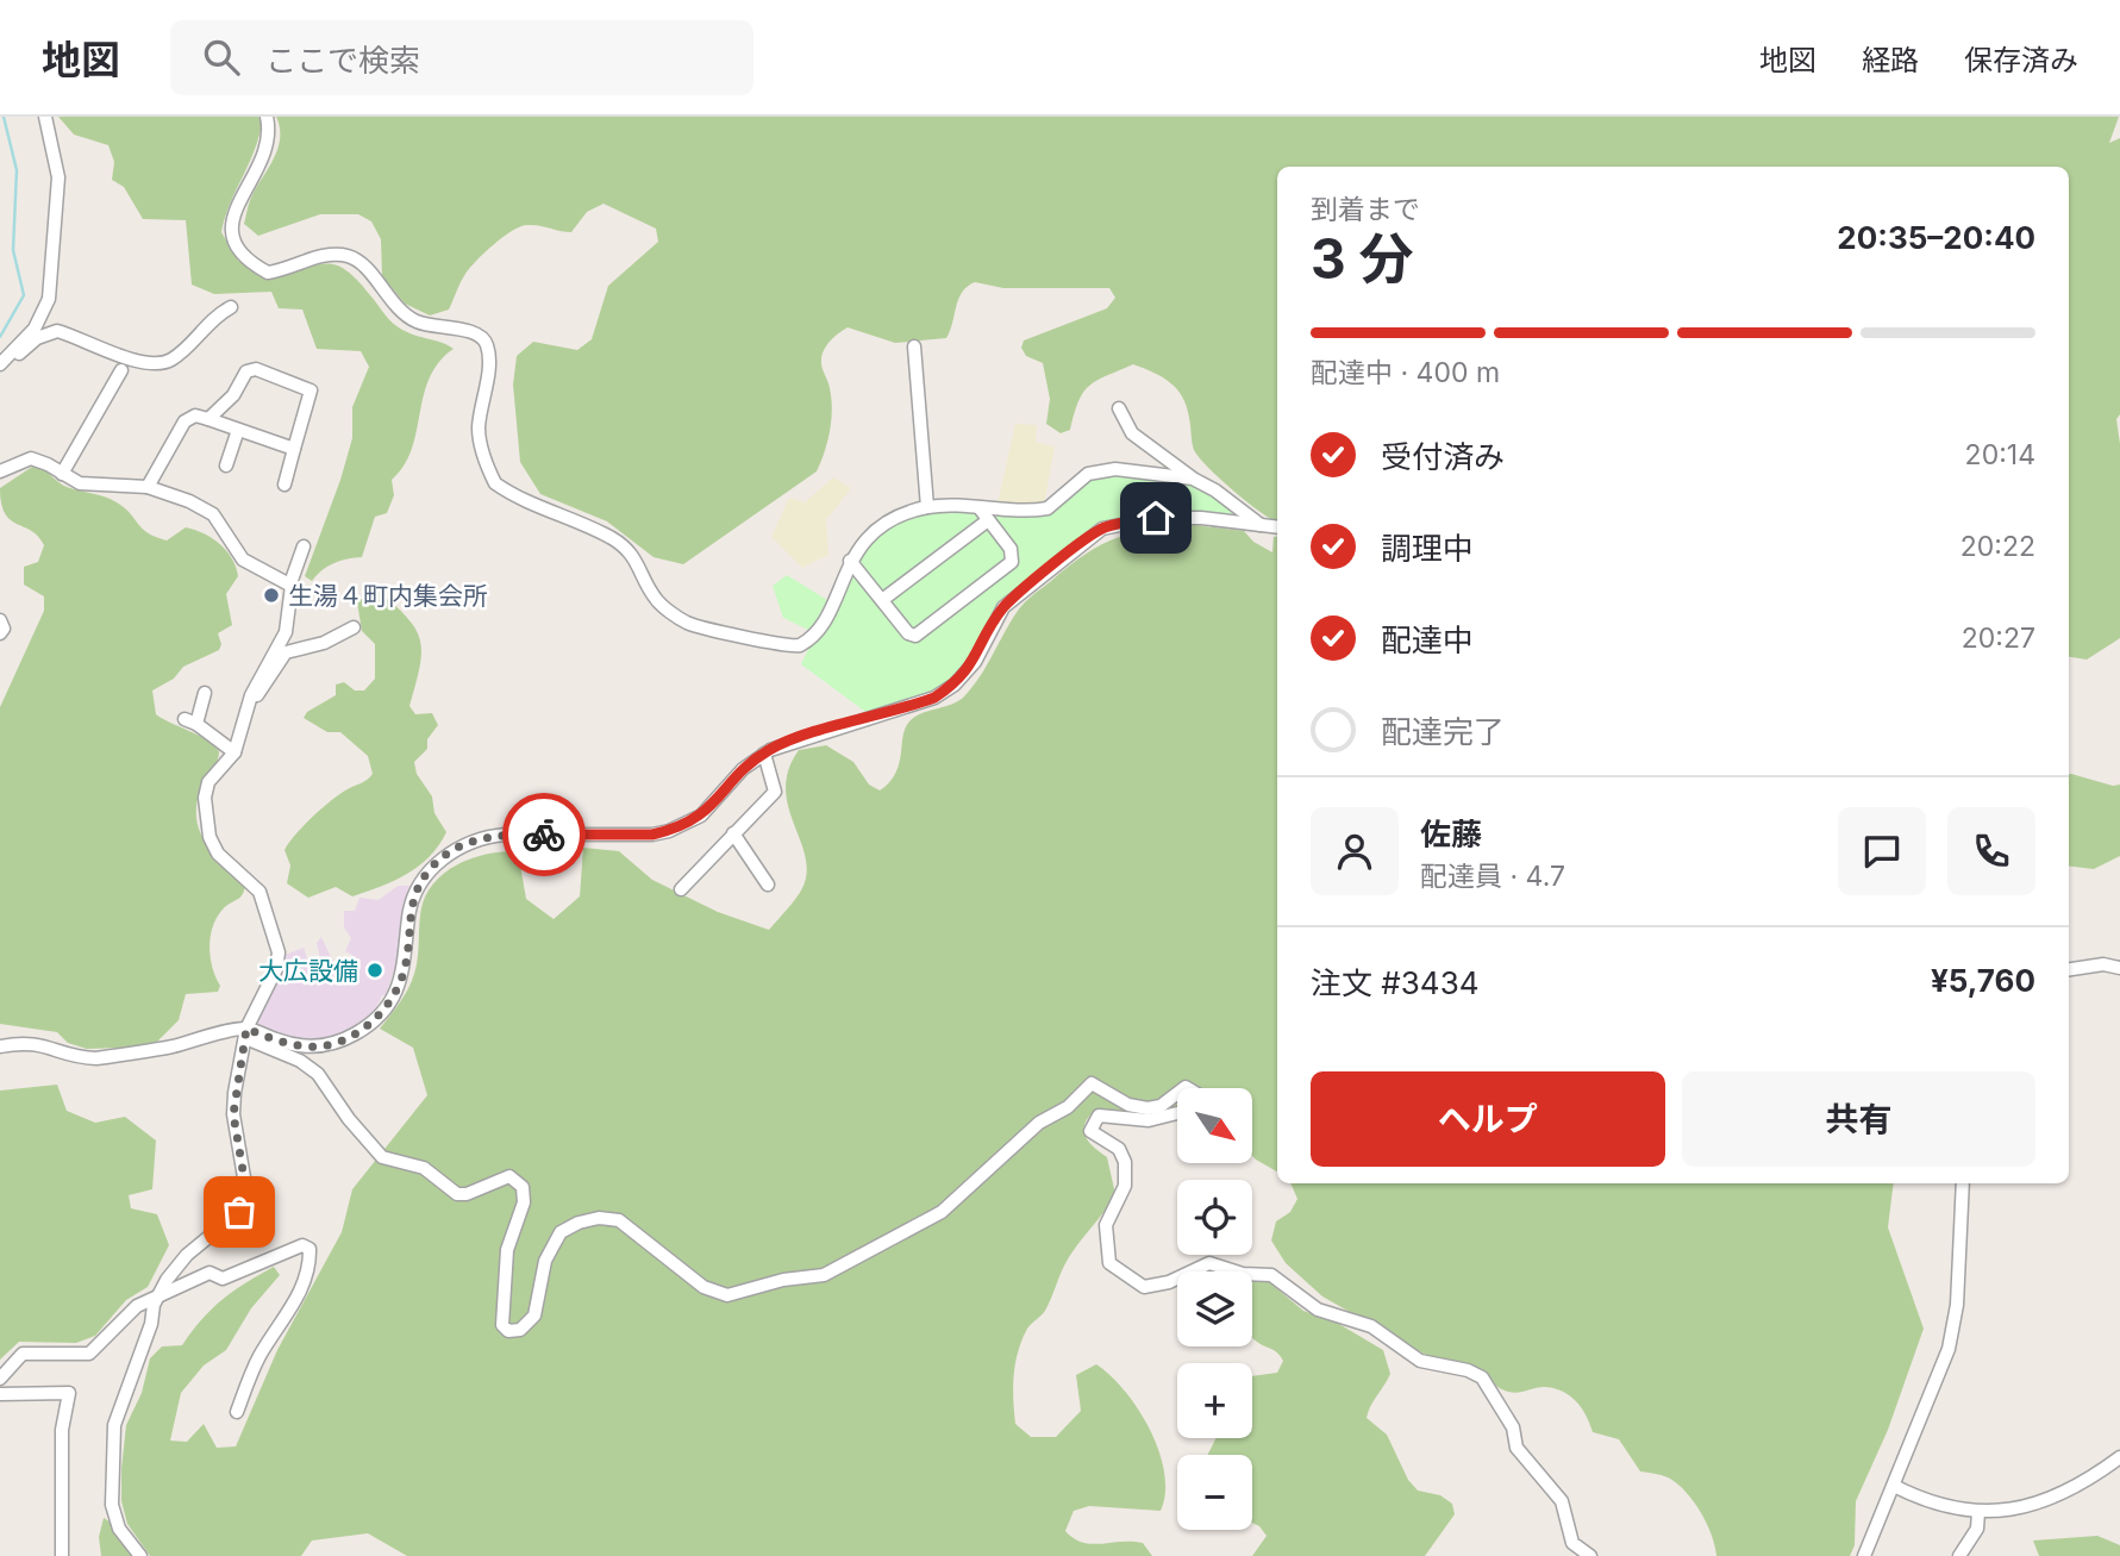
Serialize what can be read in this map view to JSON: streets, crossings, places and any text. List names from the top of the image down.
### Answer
{
  "places": ["生湯４町内集会所", "大広設備"],
  "north": "bottom right",
  "page": {
    "header": "地図",
    "search": "ここで検索",
    "nav": ["地図", "経路", "保存済み"],
    "heading": ["3 分", "到着まで", "20:35–20:40"],
    "panel": [
      "佐藤",
      "配達員 · 4.7",
      "注文 #3434",
      "¥5,760"
    ],
    "bar": "配達中 · 400 m",
    "list": [
      ["受付済み", "20:14"],
      ["調理中", "20:22"],
      ["配達中", "20:27"],
      "配達完了"
    ],
    "buttons": ["ヘルプ", "共有"],
    "map_buttons": ["+", "−"]
  }
}
